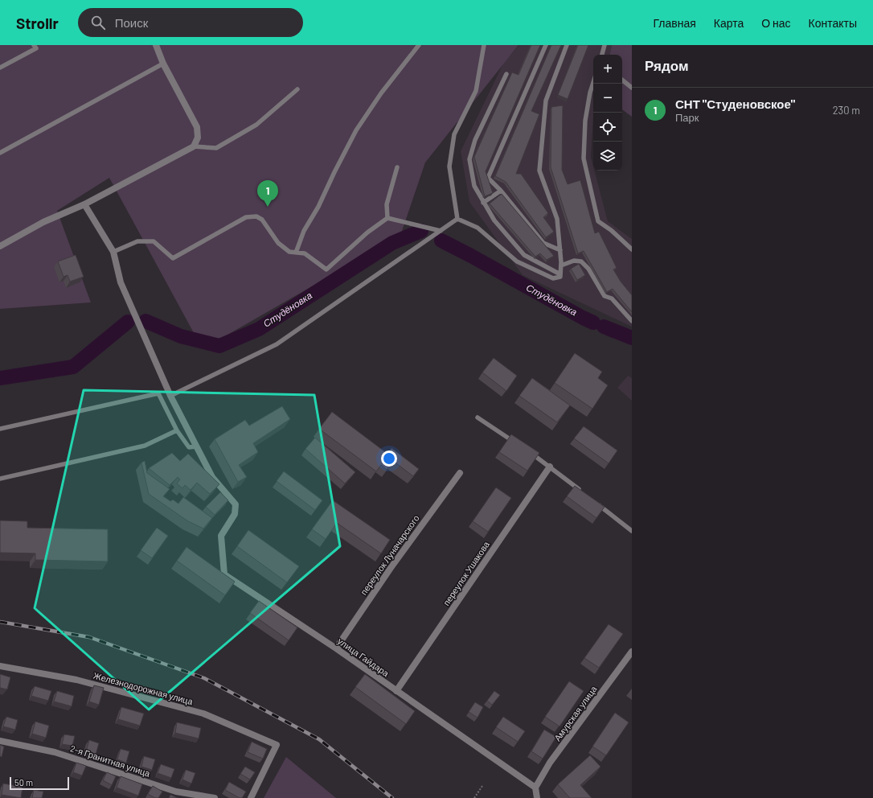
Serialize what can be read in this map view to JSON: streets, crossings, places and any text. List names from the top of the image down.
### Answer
{
  "streets": {
    "street": [
      "переулок Луначарского",
      "переулок Ушакова",
      "улица Гайдара",
      "Железнодорожная улица",
      "Амурская улица",
      "2-я Гранитная улица"
    ]
  },
  "crossings": [
    ["переулок Луначарского", "улица Гайдара"],
    ["переулок Ушакова", "улица Гайдара"],
    ["улица Гайдара", "Амурская улица"]
  ],
  "water": ["Студёновка"],
  "scale_bar": "50 m",
  "page": {
    "header": "Strollr",
    "search": "Поиск",
    "nav": [
      "Главная",
      "Карта",
      "О нас",
      "Контакты"
    ],
    "heading": "Рядом",
    "map_buttons": ["+", "−"],
    "list": [
      {
        "mark": "1",
        "name": "СНТ \"Студеновское\"",
        "note": "Парк",
        "value": "230 m"
      }
    ],
    "pins": "1",
    "scale": "50 m"
  }
}
